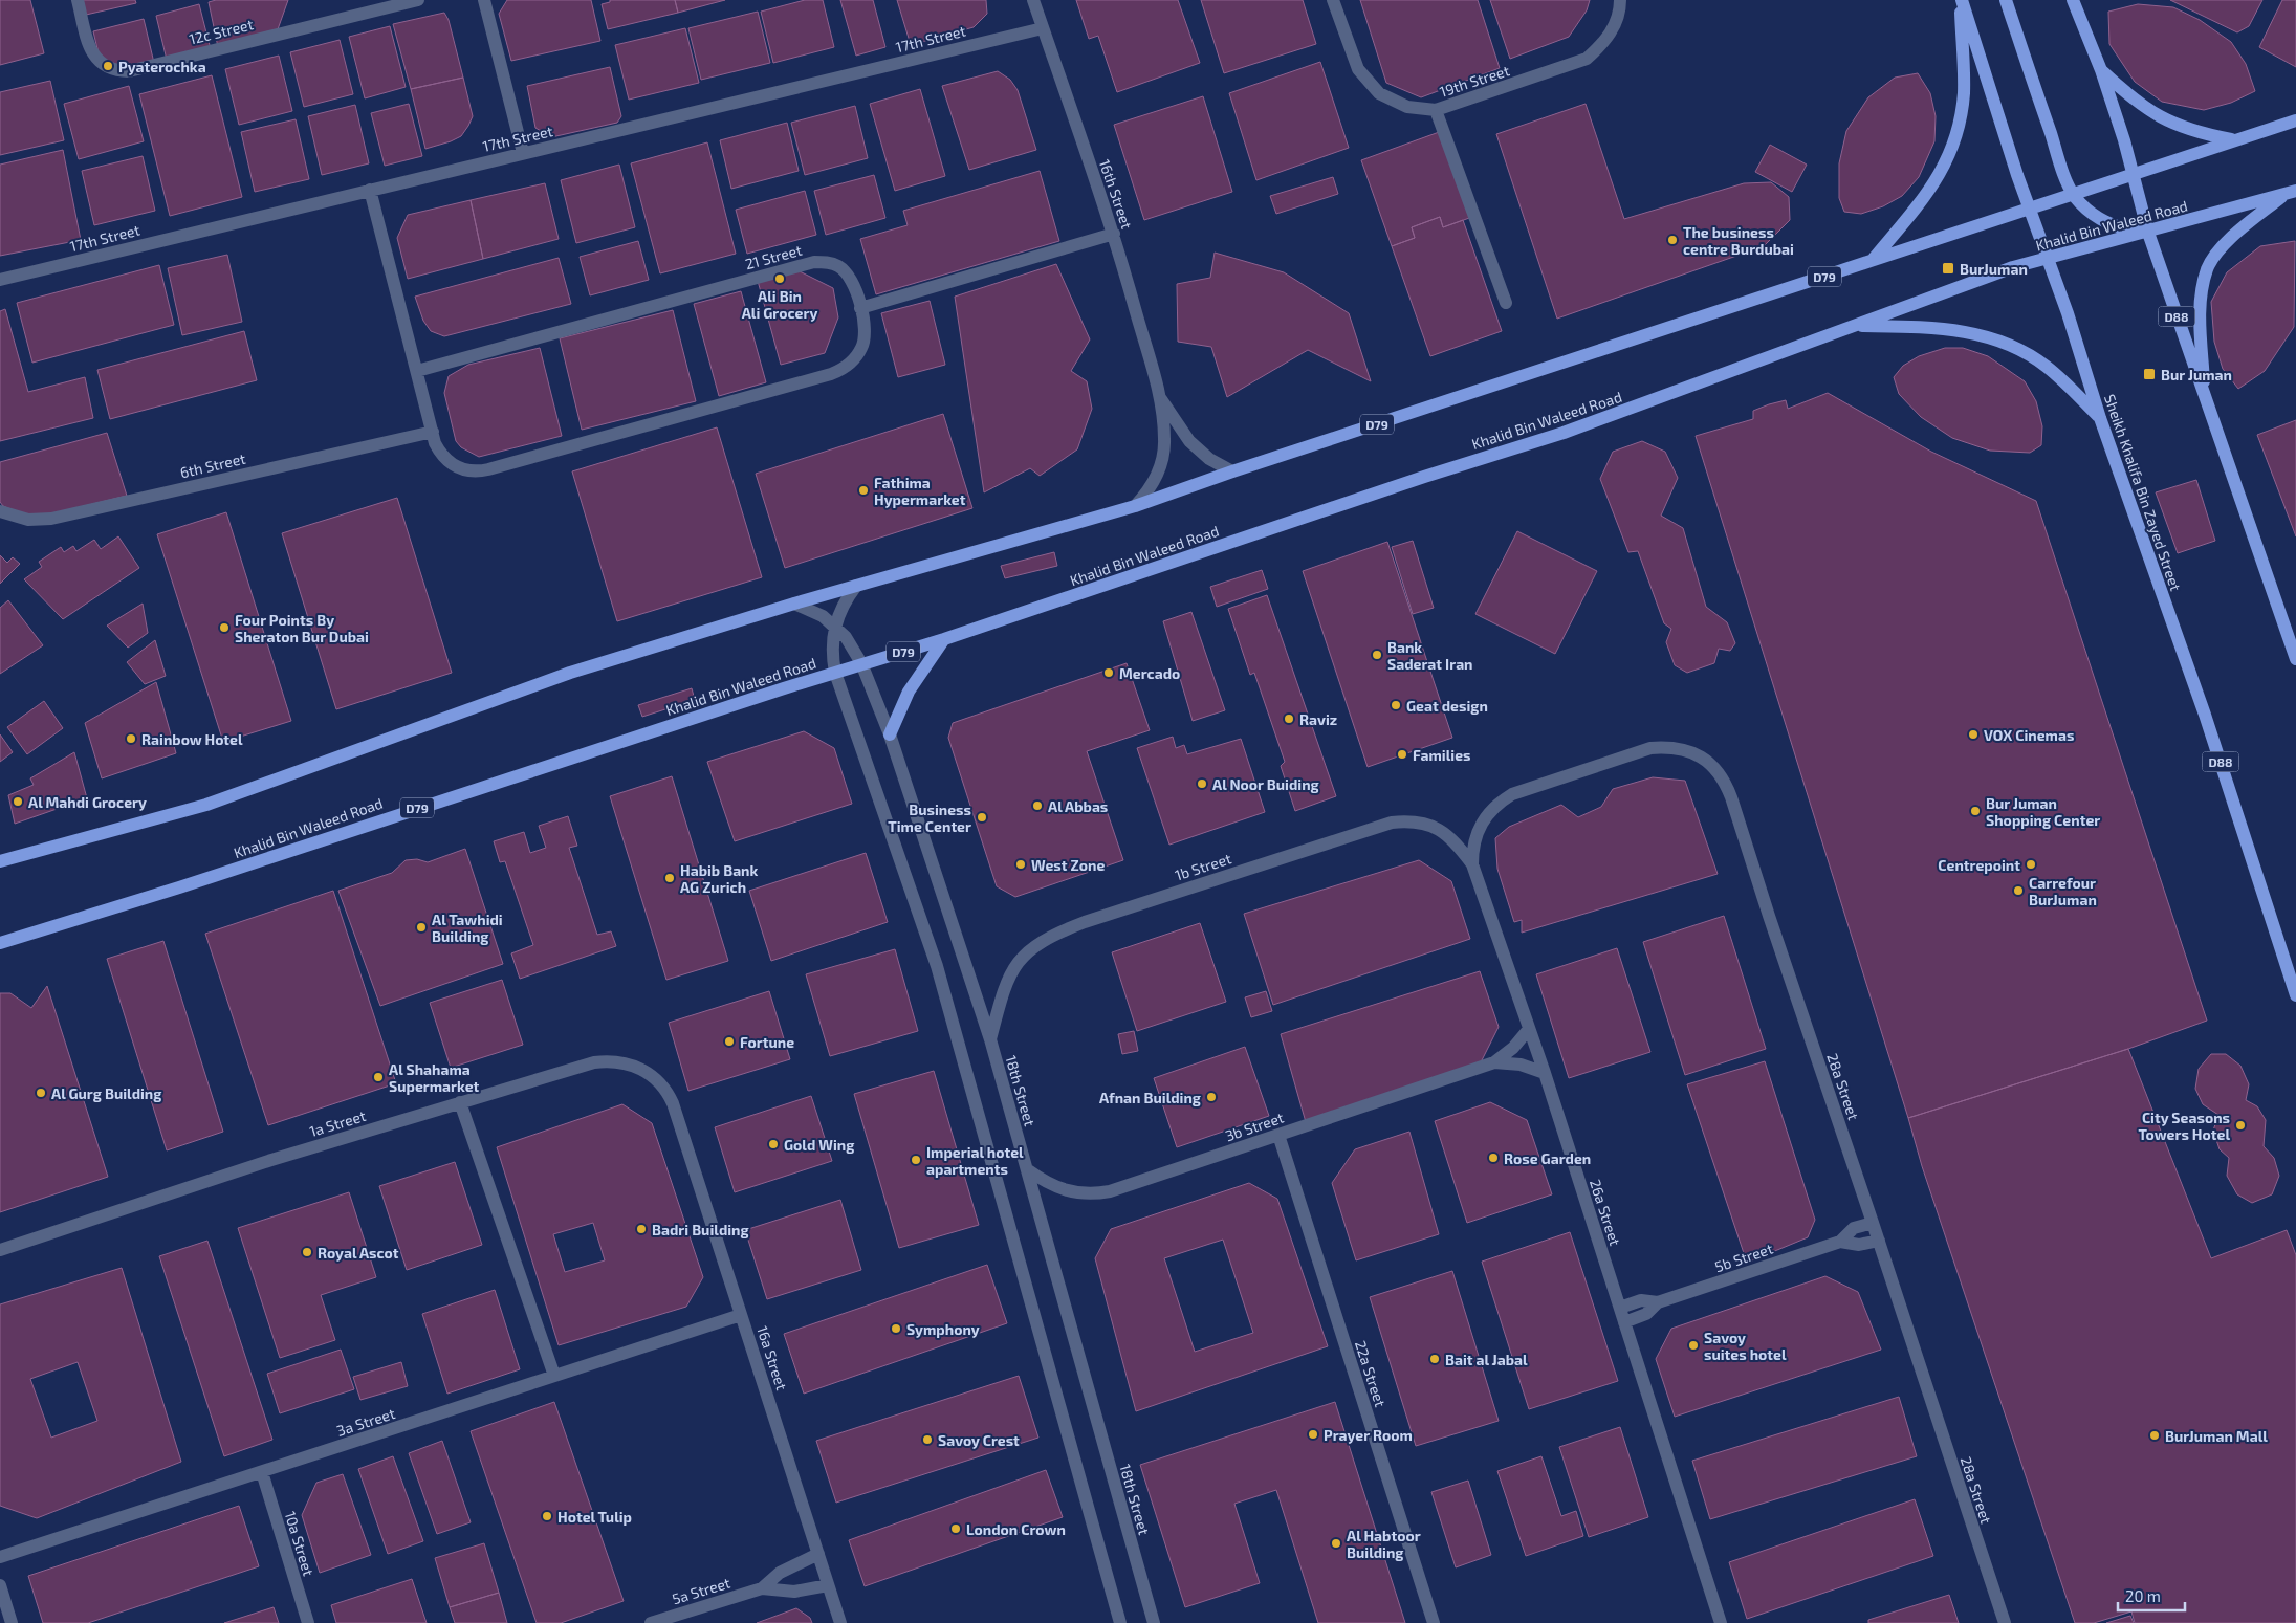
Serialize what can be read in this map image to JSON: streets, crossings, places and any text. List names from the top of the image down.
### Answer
{
  "streets": {
    "main road": [
      "Khalid Bin Waleed Road",
      "D79",
      "D88",
      "Sheikh Khalifa Bin Zayed Street"
    ],
    "street": [
      "12c Street",
      "17th Street",
      "19th Street",
      "16th Street",
      "21 Street",
      "6th Street",
      "1b Street",
      "28a Street",
      "18th Street",
      "1a Street",
      "3b Street",
      "26a Street",
      "5b Street",
      "16a Street",
      "22a Street",
      "3a Street",
      "10a Street",
      "5a Street"
    ]
  },
  "crossings": [
    ["17th Street", "16th Street"],
    ["16th Street", "D79"],
    ["Khalid Bin Waleed Road", "D88"],
    ["Khalid Bin Waleed Road", "Sheikh Khalifa Bin Zayed Street"],
    ["Khalid Bin Waleed Road", "18th Street"],
    ["21 Street", "6th Street"],
    ["D79", "D88"],
    ["D79", "Sheikh Khalifa Bin Zayed Street"],
    ["1b Street", "18th Street"],
    ["1b Street", "26a Street"],
    ["28a Street", "26a Street"],
    ["28a Street", "5b Street"],
    ["18th Street", "3b Street"],
    ["1a Street", "16a Street"],
    ["3b Street", "26a Street"],
    ["3b Street", "22a Street"],
    ["26a Street", "5b Street"],
    ["16a Street", "3a Street"],
    ["16a Street", "5a Street"],
    ["3a Street", "10a Street"]
  ],
  "places": {
    "other": [
      "Pyaterochka",
      "The business centre Burdubai",
      "Ali Bin Ali Grocery",
      "Fathima Hypermarket",
      "Four Points By Sheraton Bur Dubai",
      "Bank Saderat Iran",
      "Mercado",
      "Geat design",
      "Raviz",
      "VOX Cinemas",
      "Rainbow Hotel",
      "Families",
      "Al Noor Buiding",
      "Al Mahdi Grocery",
      "Al Abbas",
      "Bur Juman Shopping Center",
      "Business Time Center",
      "West Zone",
      "Centrepoint",
      "Habib Bank AG Zurich",
      "Carrefour BurJuman",
      "Al Tawhidi Building",
      "Fortune",
      "Al Shahama Supermarket",
      "Al Gurg Building",
      "Afnan Building",
      "City Seasons Towers Hotel",
      "Gold Wing",
      "Rose Garden",
      "Imperial hotel apartments",
      "Badri Building",
      "Royal Ascot",
      "Symphony",
      "Savoy suites hotel",
      "Bait al Jabal",
      "Prayer Room",
      "BurJuman Mall",
      "Savoy Crest",
      "Hotel Tulip",
      "London Crown",
      "Al Habtoor Building"
    ],
    "transit": ["BurJuman", "Bur Juman"]
  },
  "scale_bar": "20 m"
}
